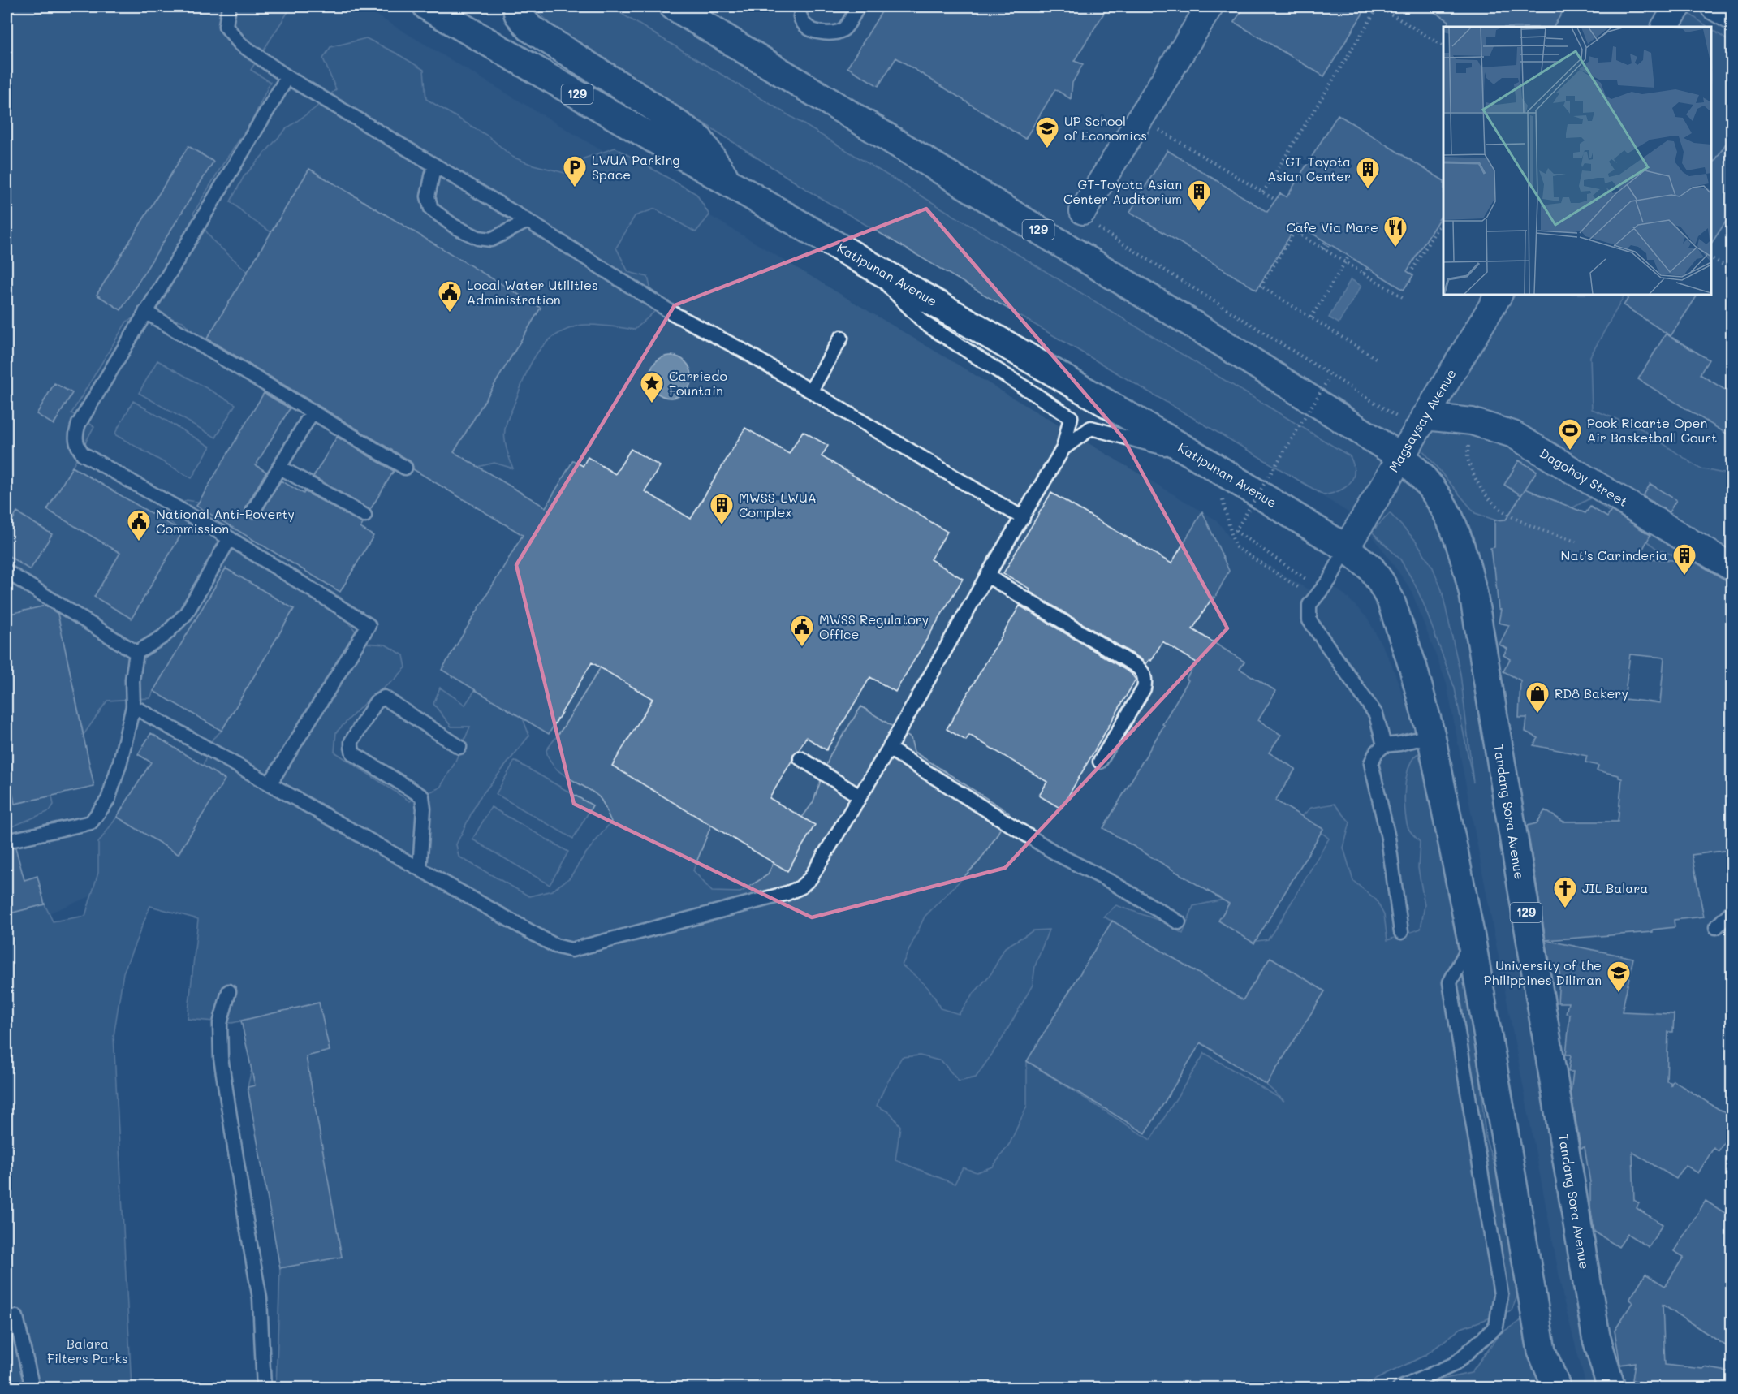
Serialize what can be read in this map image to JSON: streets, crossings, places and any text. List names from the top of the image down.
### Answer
{
  "streets": {
    "main road": ["129", "Katipunan Avenue", "Tandang Sora Avenue"],
    "street": ["Magsaysay Avenue", "Dagohoy Street"]
  },
  "crossings": [
    ["129", "Katipunan Avenue"],
    ["129", "Magsaysay Avenue"],
    ["129", "Tandang Sora Avenue"],
    ["Katipunan Avenue", "Magsaysay Avenue"],
    ["Magsaysay Avenue", "Dagohoy Street"],
    ["Magsaysay Avenue", "Tandang Sora Avenue"]
  ],
  "parks": ["Balara Filters Parks"],
  "places": {
    "school or university": ["UP School of Economics", "University of the Philippines Diliman"],
    "parking": ["LWUA Parking Space"],
    "building": [
      "GT-Toyota Asian Center",
      "GT-Toyota Asian Center Auditorium",
      "MWSS-LWUA Complex",
      "Nat's Carinderia"
    ],
    "restaurant": ["Cafe Via Mare"],
    "public building": ["Local Water Utilities Administration", "National Anti-Poverty Commission", "MWSS Regulatory Office"],
    "place": ["Carriedo Fountain"],
    "sports": ["Pook Ricarte Open Air Basketball Court"],
    "shop": ["RD8 Bakery"],
    "church": ["JIL Balara"]
  }
}
